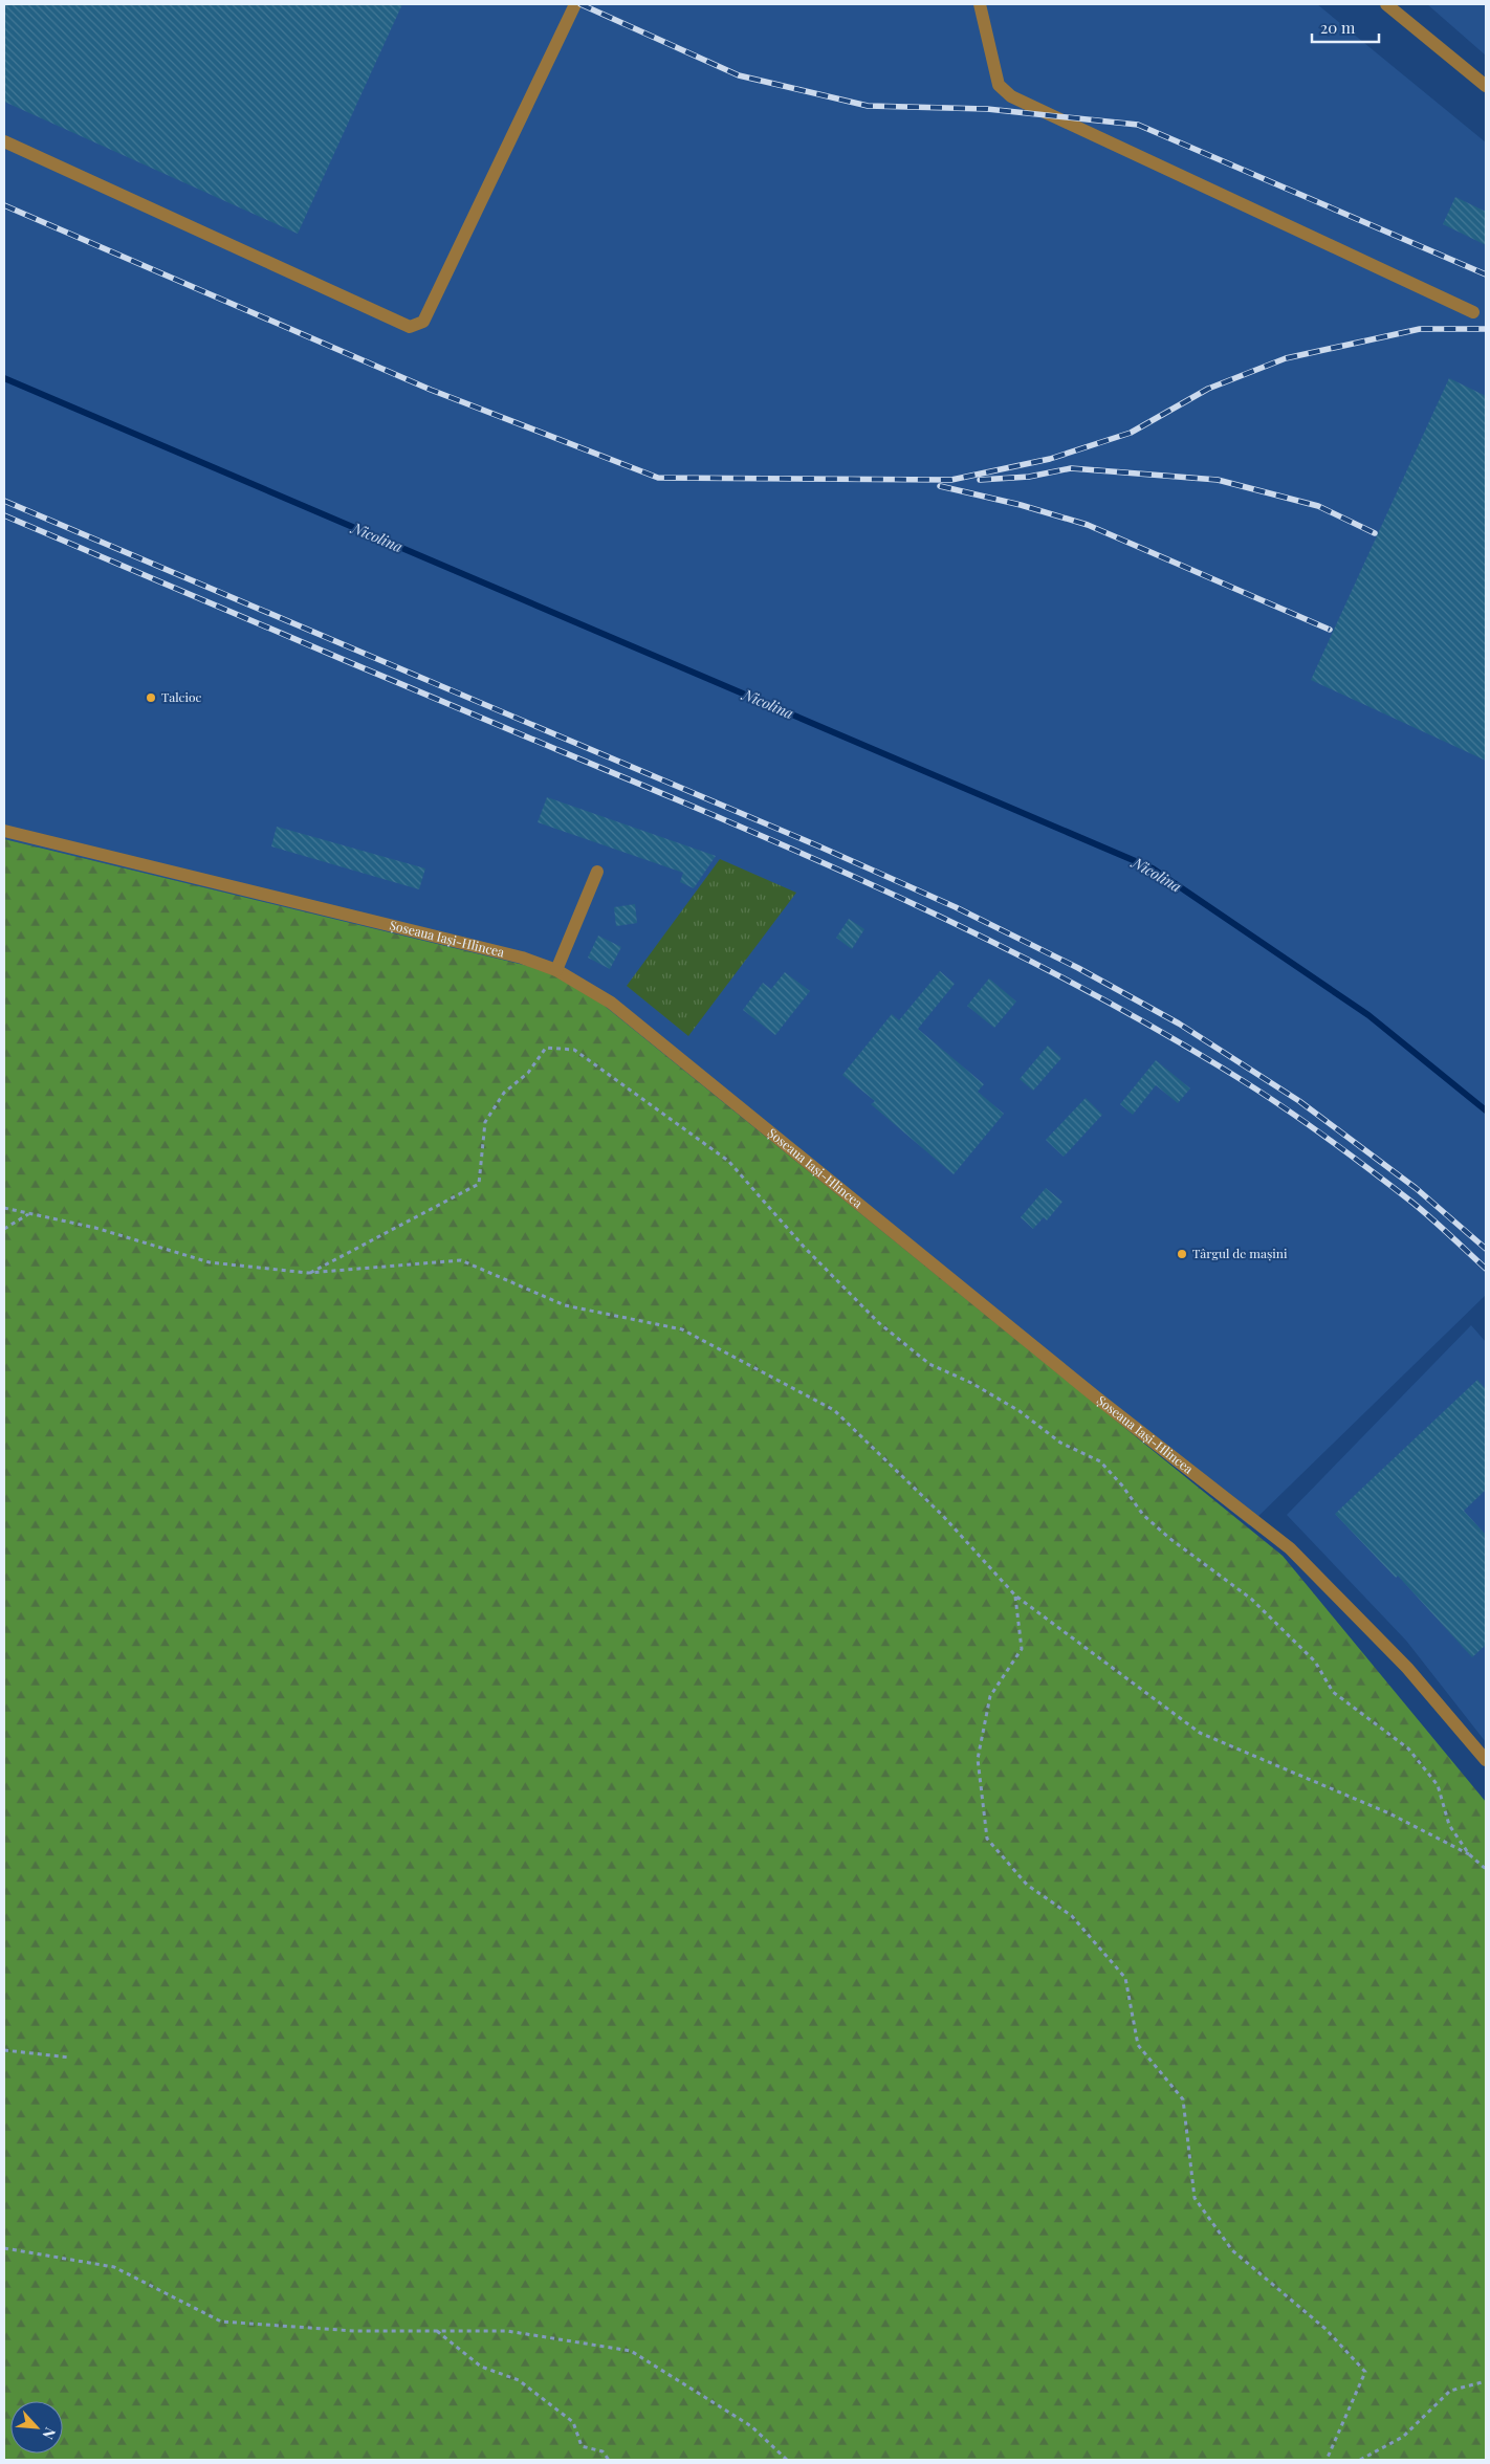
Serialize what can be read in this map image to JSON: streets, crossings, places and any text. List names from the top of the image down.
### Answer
{
  "streets": {
    "street": ["Șoseaua Iași-Hlincea"]
  },
  "water": ["Nicolina"],
  "places": ["Talcioc", "Târgul de mașini"],
  "scale_bar": "20 m",
  "north": "bottom right"
}
